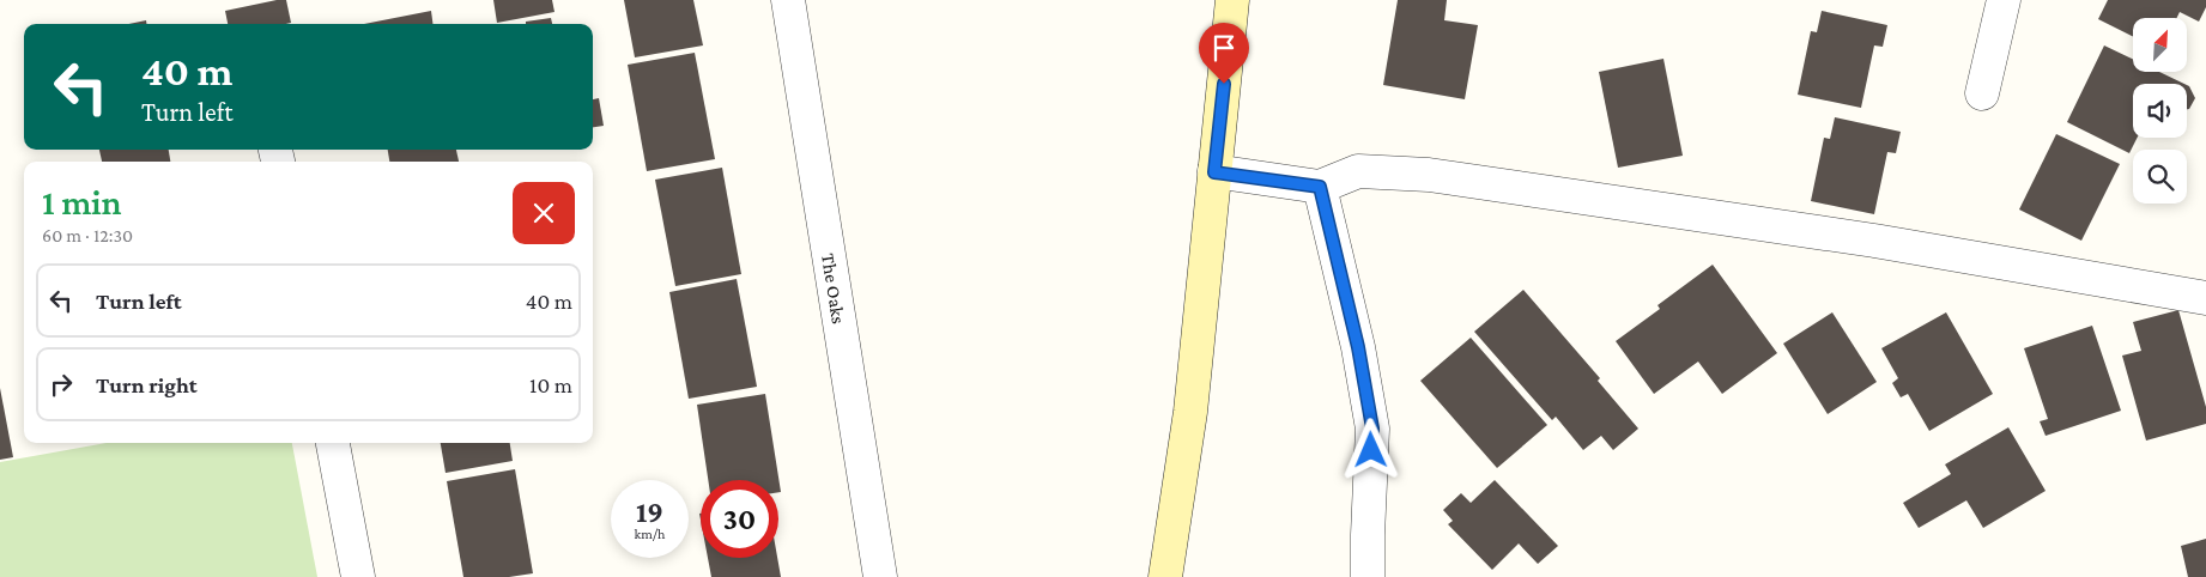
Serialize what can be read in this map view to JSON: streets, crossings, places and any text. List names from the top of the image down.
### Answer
{
  "streets": {
    "street": ["The Oaks"]
  },
  "north": "top right",
  "page": {
    "turn": ["40 m", "Turn left"],
    "heading": ["1 min", "60 m · 12:30"],
    "list": [
      {
        "name": "Turn left",
        "value": "40 m"
      },
      {
        "name": "Turn right",
        "value": "10 m"
      }
    ],
    "speed": "19 km/h",
    "limit": "30"
  }
}
